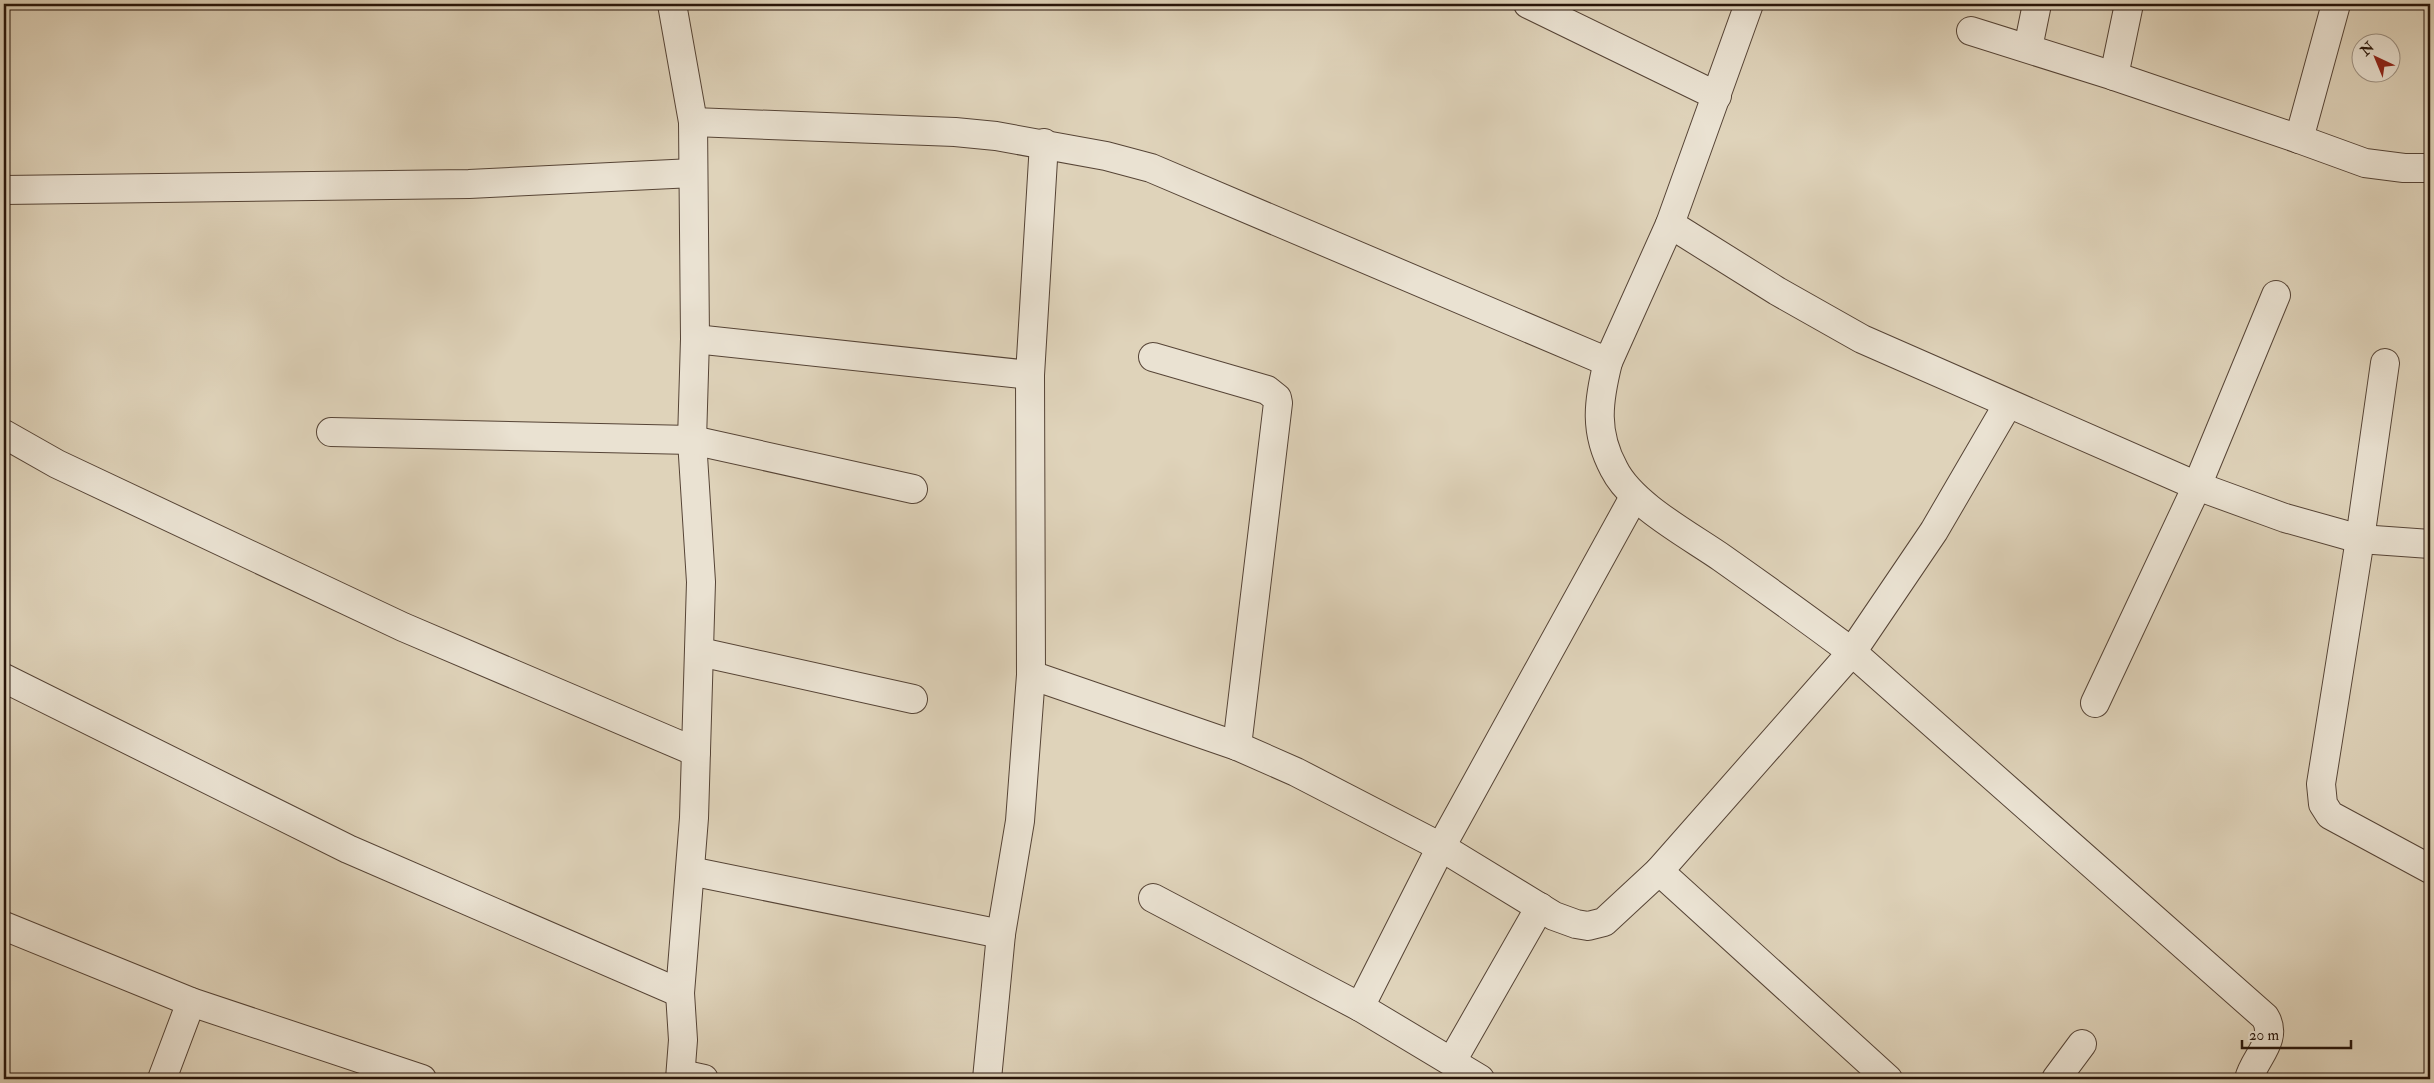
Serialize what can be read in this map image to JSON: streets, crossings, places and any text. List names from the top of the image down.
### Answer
{
  "scale_bar": "20 m",
  "north": "top left"
}
